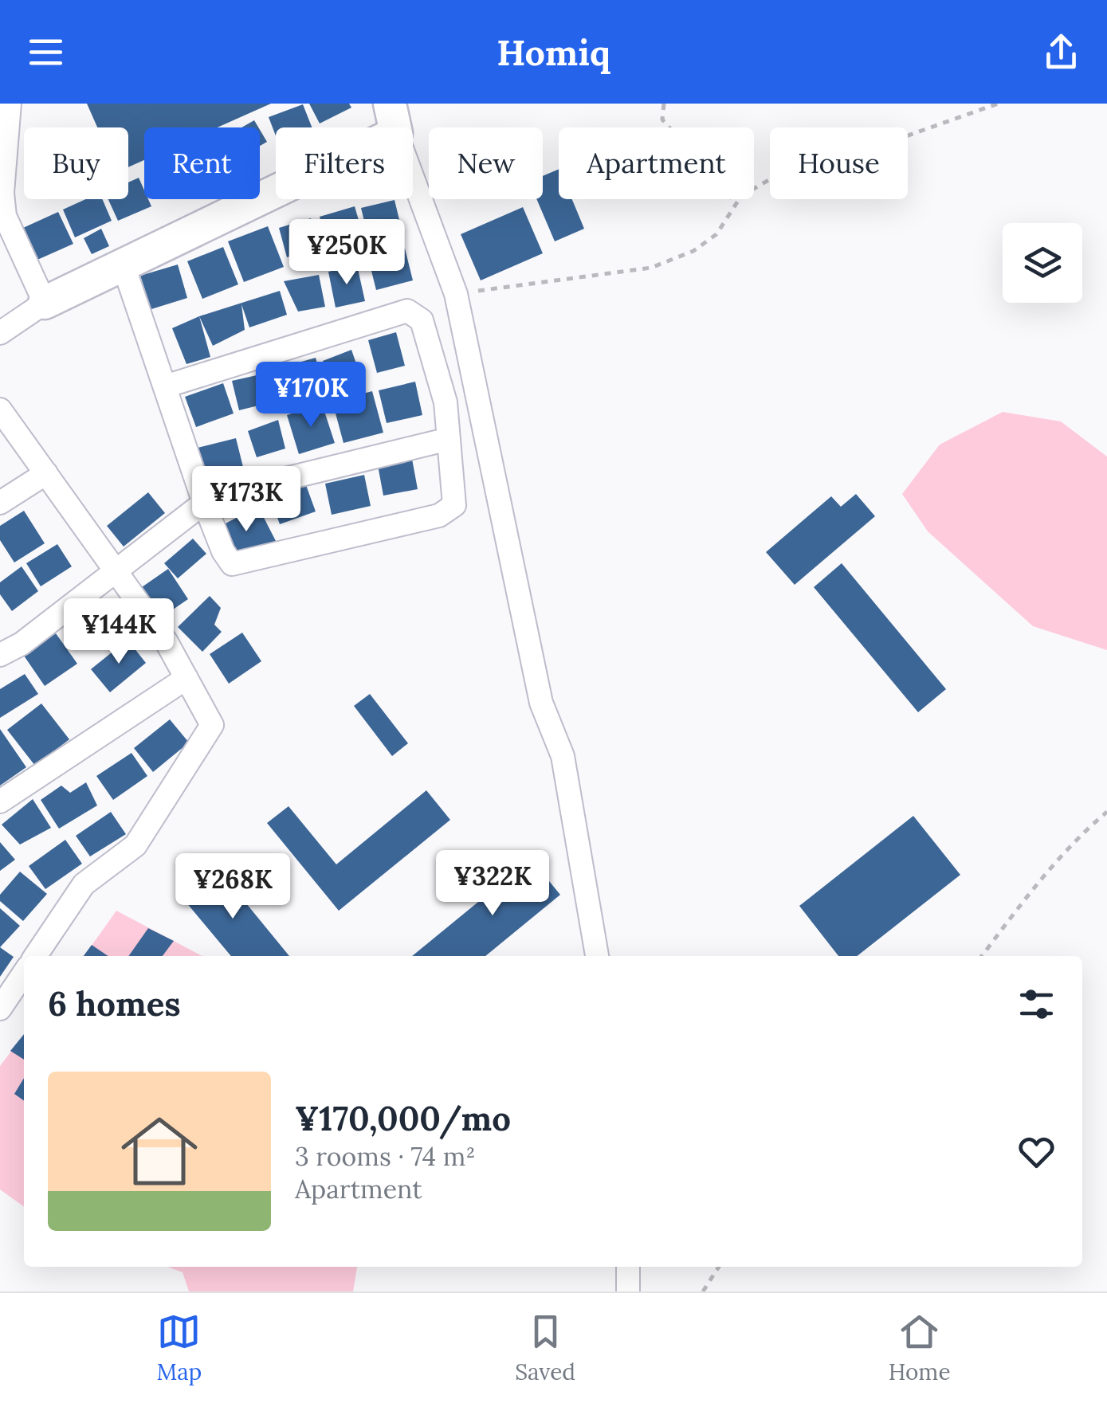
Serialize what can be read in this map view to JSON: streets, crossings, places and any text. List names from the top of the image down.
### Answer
{
  "page": {
    "header": "Homiq",
    "chip": [
      "Buy",
      "Rent",
      "Filters",
      "New",
      "Apartment",
      "House"
    ],
    "price": [
      "¥250K",
      "¥170K",
      "¥173K",
      "¥144K",
      "¥322K",
      "¥268K"
    ],
    "heading": "6 homes",
    "list": [
      {
        "name": "¥170,000/mo",
        "note": "3 rooms · 74 m² · Apartment"
      }
    ],
    "tabs": ["Map", "Saved", "Home"]
  }
}
